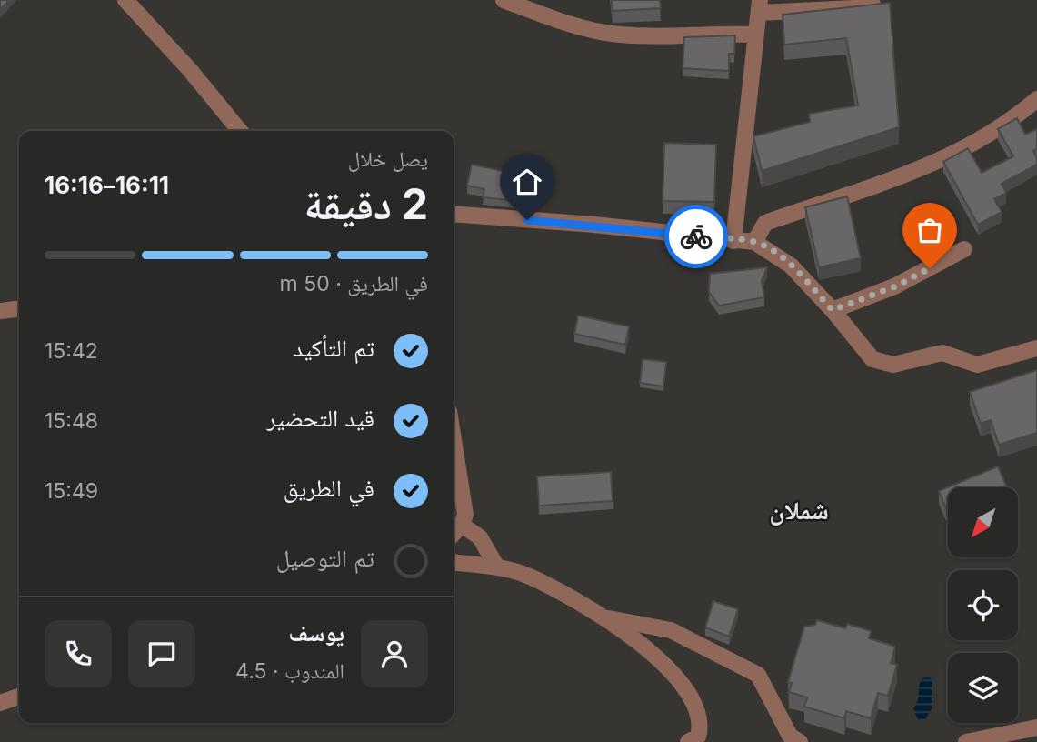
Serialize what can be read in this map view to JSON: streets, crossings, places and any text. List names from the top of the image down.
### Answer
{
  "districts": ["شملان"],
  "north": "bottom left",
  "page": {
    "heading": ["2 دقيقة", "يصل خلال", "16:11–16:16"],
    "panel": ["يوسف", "المندوب · 4.5"],
    "bar": "في الطريق · 50 m",
    "list": [
      ["تم التأكيد", "15:42"],
      ["قيد التحضير", "15:48"],
      ["في الطريق", "15:49"],
      "تم التوصيل"
    ]
  }
}
